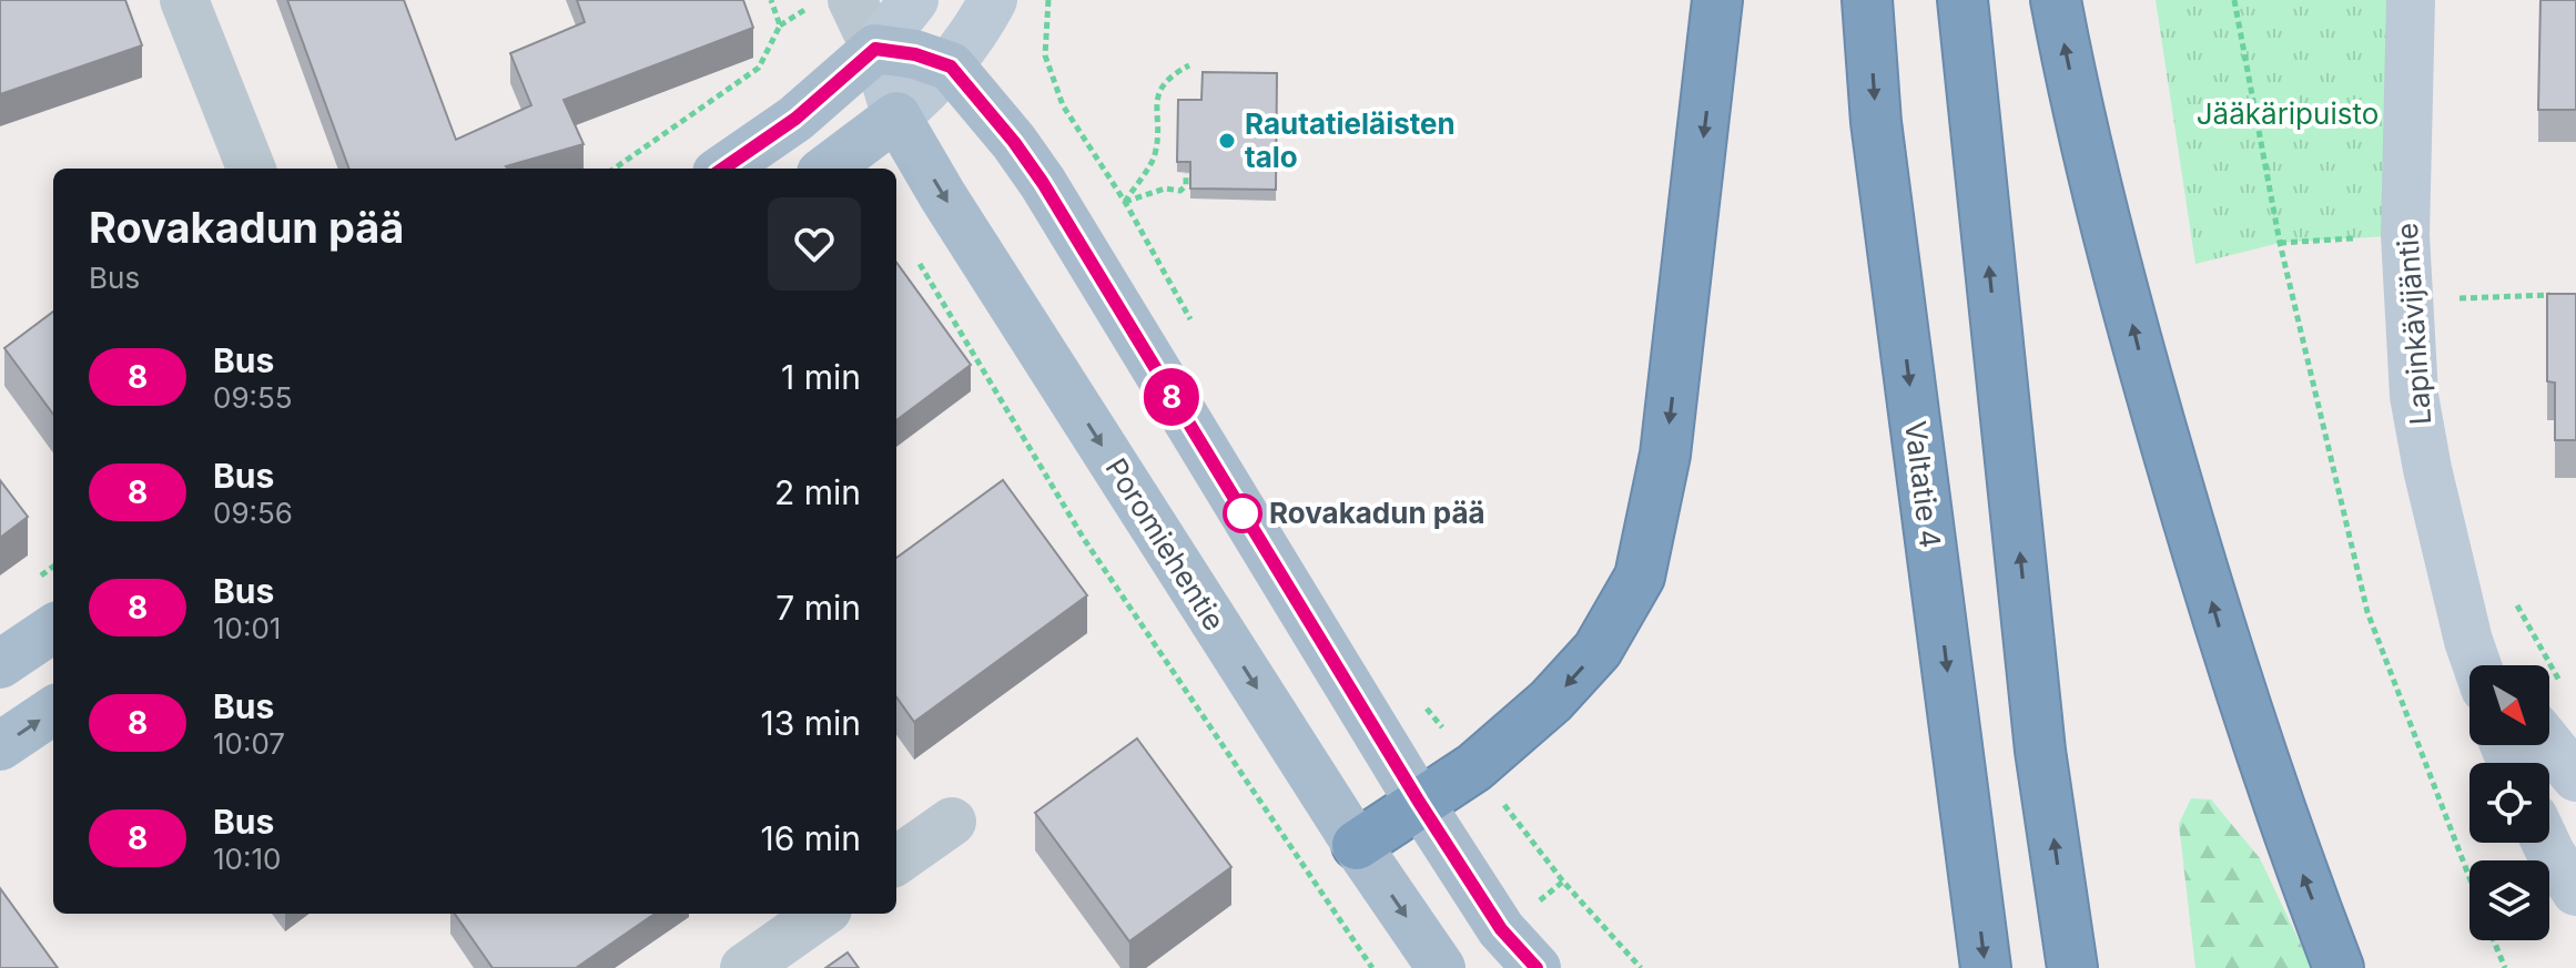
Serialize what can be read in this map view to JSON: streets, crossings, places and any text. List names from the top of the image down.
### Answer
{
  "streets": {
    "highway": ["Valtatie 4"],
    "main road": ["Lapinkävijäntie", "Poromiehentie"]
  },
  "parks": ["Jääkäripuisto"],
  "places": ["Rautatieläisten talo", "Rovakadun pää"],
  "lines": ["bus line 8"],
  "north": "bottom right",
  "page": {
    "on_map": "8",
    "heading": ["Rovakadun pää", "Bus"],
    "list": [
      {
        "mark": "8",
        "name": "Bus",
        "note": "09:55",
        "value": "1 min"
      },
      {
        "mark": "8",
        "name": "Bus",
        "note": "09:56",
        "value": "2 min"
      },
      {
        "mark": "8",
        "name": "Bus",
        "note": "10:01",
        "value": "7 min"
      },
      {
        "mark": "8",
        "name": "Bus",
        "note": "10:07",
        "value": "13 min"
      },
      {
        "mark": "8",
        "name": "Bus",
        "note": "10:10",
        "value": "16 min"
      }
    ]
  }
}
